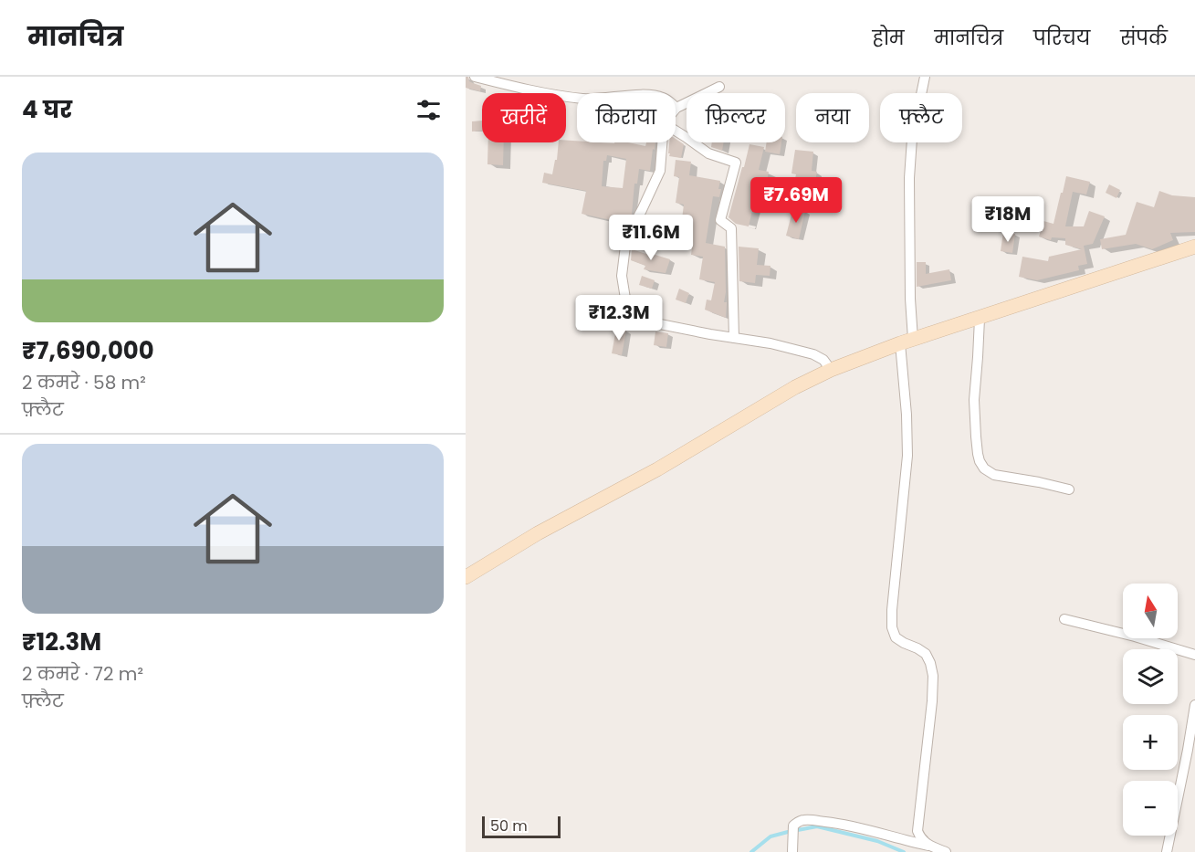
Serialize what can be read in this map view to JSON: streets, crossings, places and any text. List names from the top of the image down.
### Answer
{
  "scale_bar": "50 m",
  "north": "top",
  "page": {
    "header": "मानचित्र",
    "nav": [
      "होम",
      "मानचित्र",
      "परिचय",
      "संपर्क"
    ],
    "heading": "4 घर",
    "chip": [
      "खरीदें",
      "किराया",
      "फ़िल्टर",
      "नया",
      "फ़्लैट"
    ],
    "list": [
      {
        "name": "₹7,690,000",
        "note": "2 कमरे · 58 m² · फ़्लैट"
      },
      {
        "name": "₹12.3M",
        "note": "2 कमरे · 72 m² · फ़्लैट"
      }
    ],
    "price": [
      "₹7.69M",
      "₹18M",
      "₹11.6M",
      "₹12.3M"
    ],
    "map_buttons": ["+", "−"],
    "scale": "50 m"
  }
}
